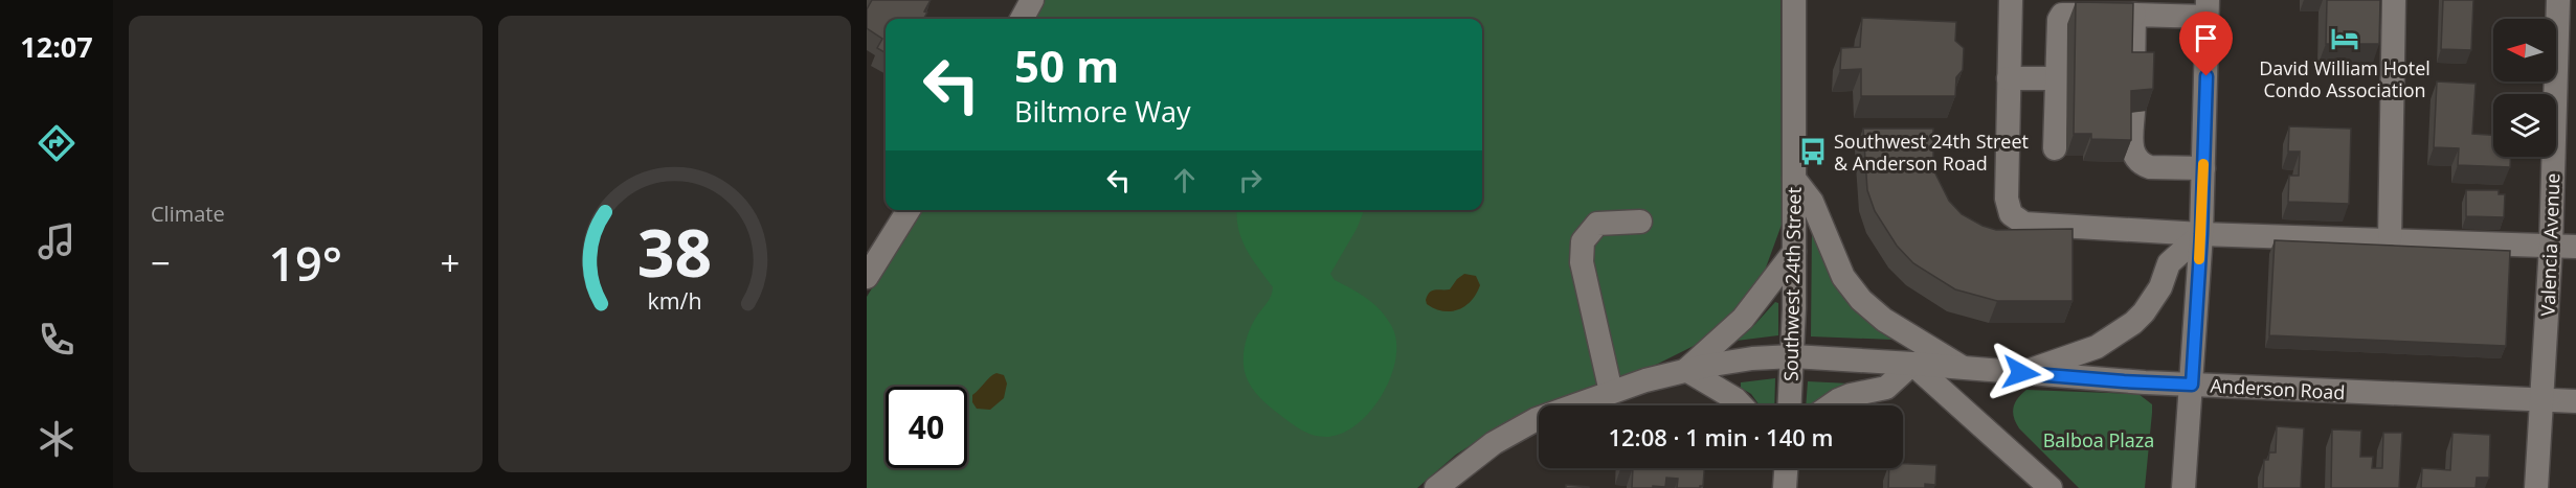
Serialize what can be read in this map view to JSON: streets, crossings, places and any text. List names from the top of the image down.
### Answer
{
  "streets": {
    "street": ["Valencia Avenue", "Southwest 24th Street", "Anderson Road"]
  },
  "crossings": [
    ["Valencia Avenue", "Anderson Road"],
    ["Southwest 24th Street", "Anderson Road"]
  ],
  "parks": ["Balboa Plaza"],
  "places": {
    "hotel": ["David William Hotel Condo Association"],
    "bus stop": ["Southwest 24th Street & Anderson Road"]
  },
  "north": "left",
  "page": {
    "tabs": "12:07",
    "tile": "Climate",
    "turn": ["50 m", "Biltmore Way"],
    "heat": ["−", "19°", "+"],
    "limit": "40",
    "trip": "12:08 · 1 min · 140 m",
    "gauge": ["38", "km/h"]
  }
}
